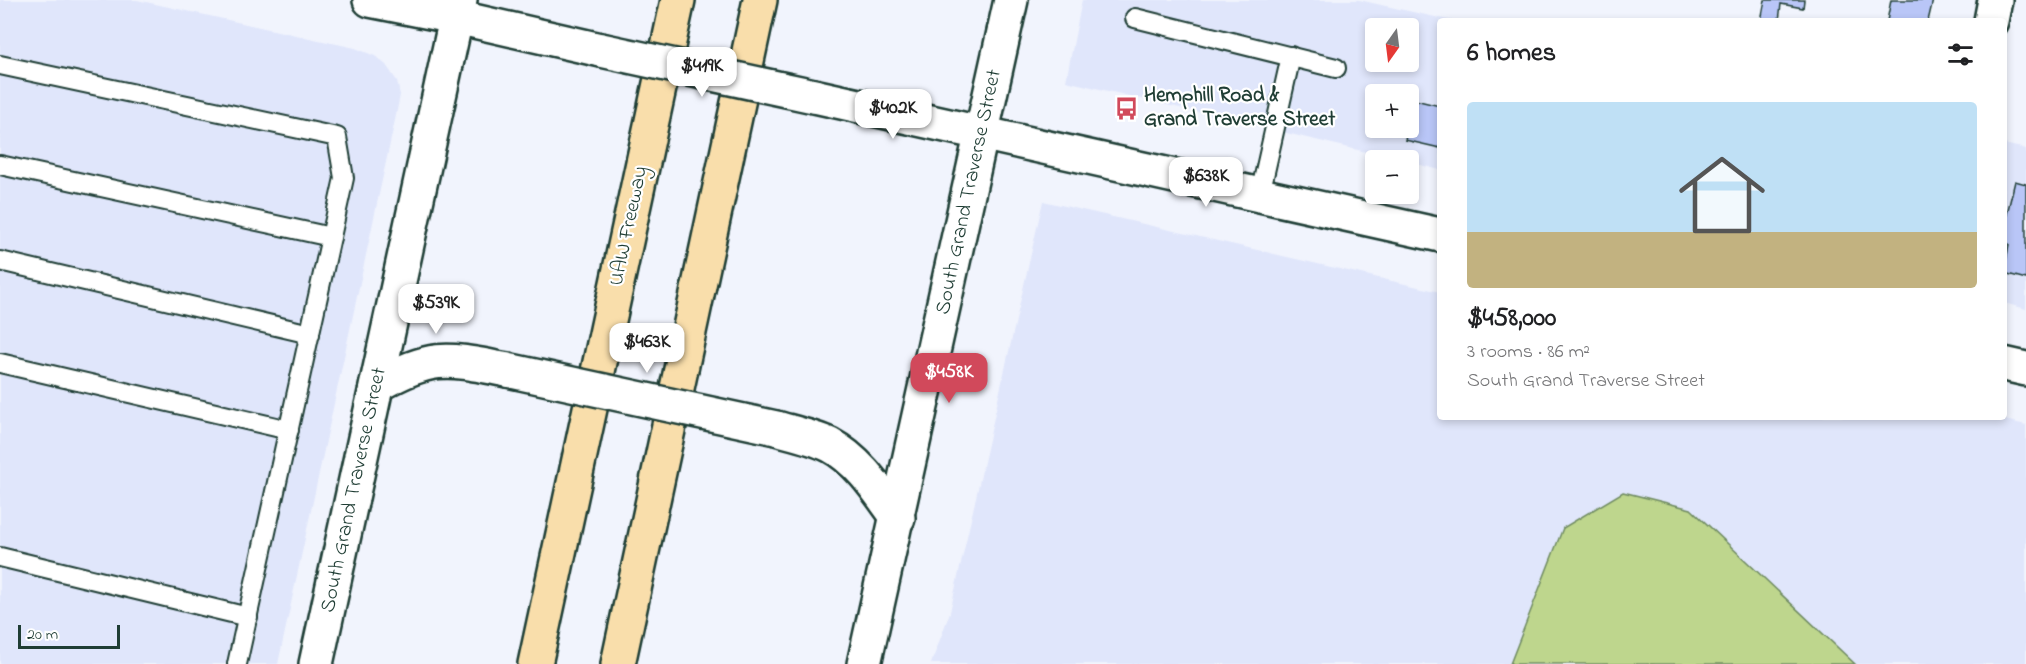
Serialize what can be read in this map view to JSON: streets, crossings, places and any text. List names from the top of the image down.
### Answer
{
  "streets": {
    "highway": ["UAW Freeway"],
    "main road": ["South Grand Traverse Street"]
  },
  "places": {
    "bus stop": ["Hemphill Road & Grand Traverse Street"]
  },
  "scale_bar": "20 m",
  "north": "bottom",
  "page": {
    "map_buttons": ["+", "−"],
    "heading": "6 homes",
    "price": [
      "$419K",
      "$402K",
      "$638K",
      "$539K",
      "$463K",
      "$458K"
    ],
    "list": [
      {
        "name": "$458,000",
        "note": "3 rooms · 86 m² · South Grand Traverse Street"
      }
    ],
    "scale": "20 m"
  }
}
